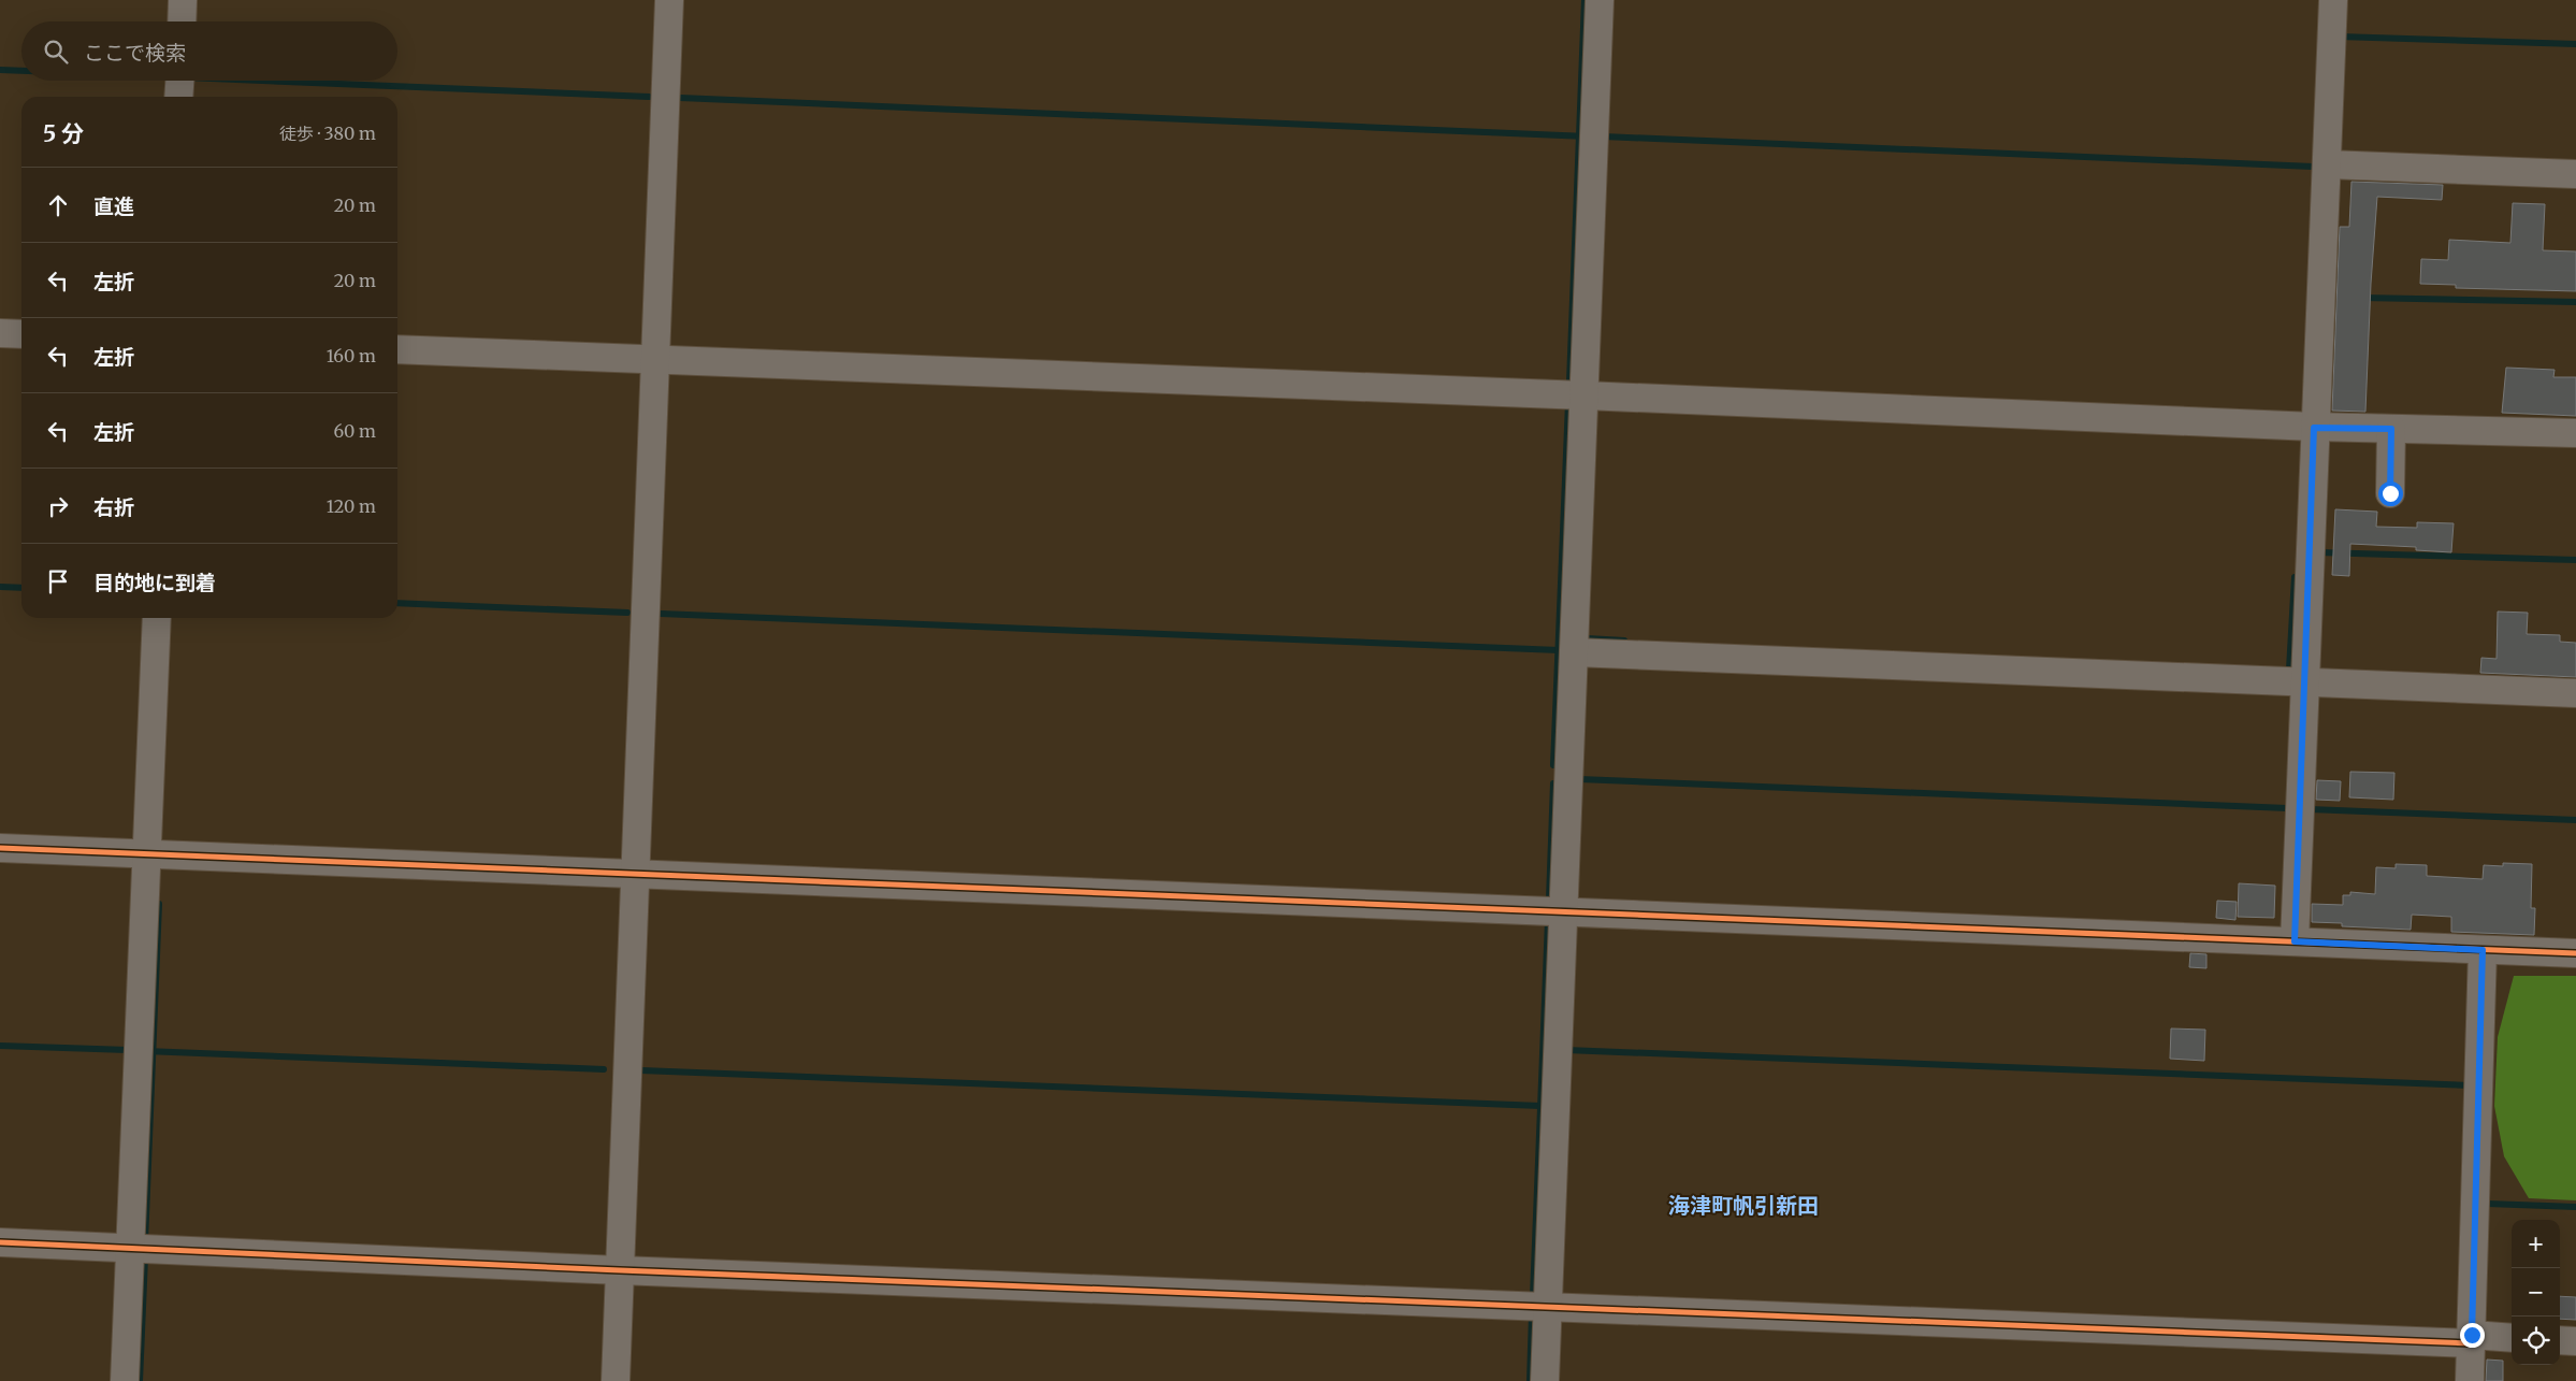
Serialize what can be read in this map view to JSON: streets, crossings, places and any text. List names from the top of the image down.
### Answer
{
  "districts": ["海津町帆引新田"],
  "page": {
    "search": "ここで検索",
    "heading": ["5 分", "徒歩 · 380 m"],
    "list": [
      ["直進", "20 m"],
      ["左折", "20 m"],
      ["左折", "160 m"],
      ["左折", "60 m"],
      ["右折", "120 m"],
      "目的地に到着"
    ],
    "map_buttons": ["+", "−"]
  }
}
